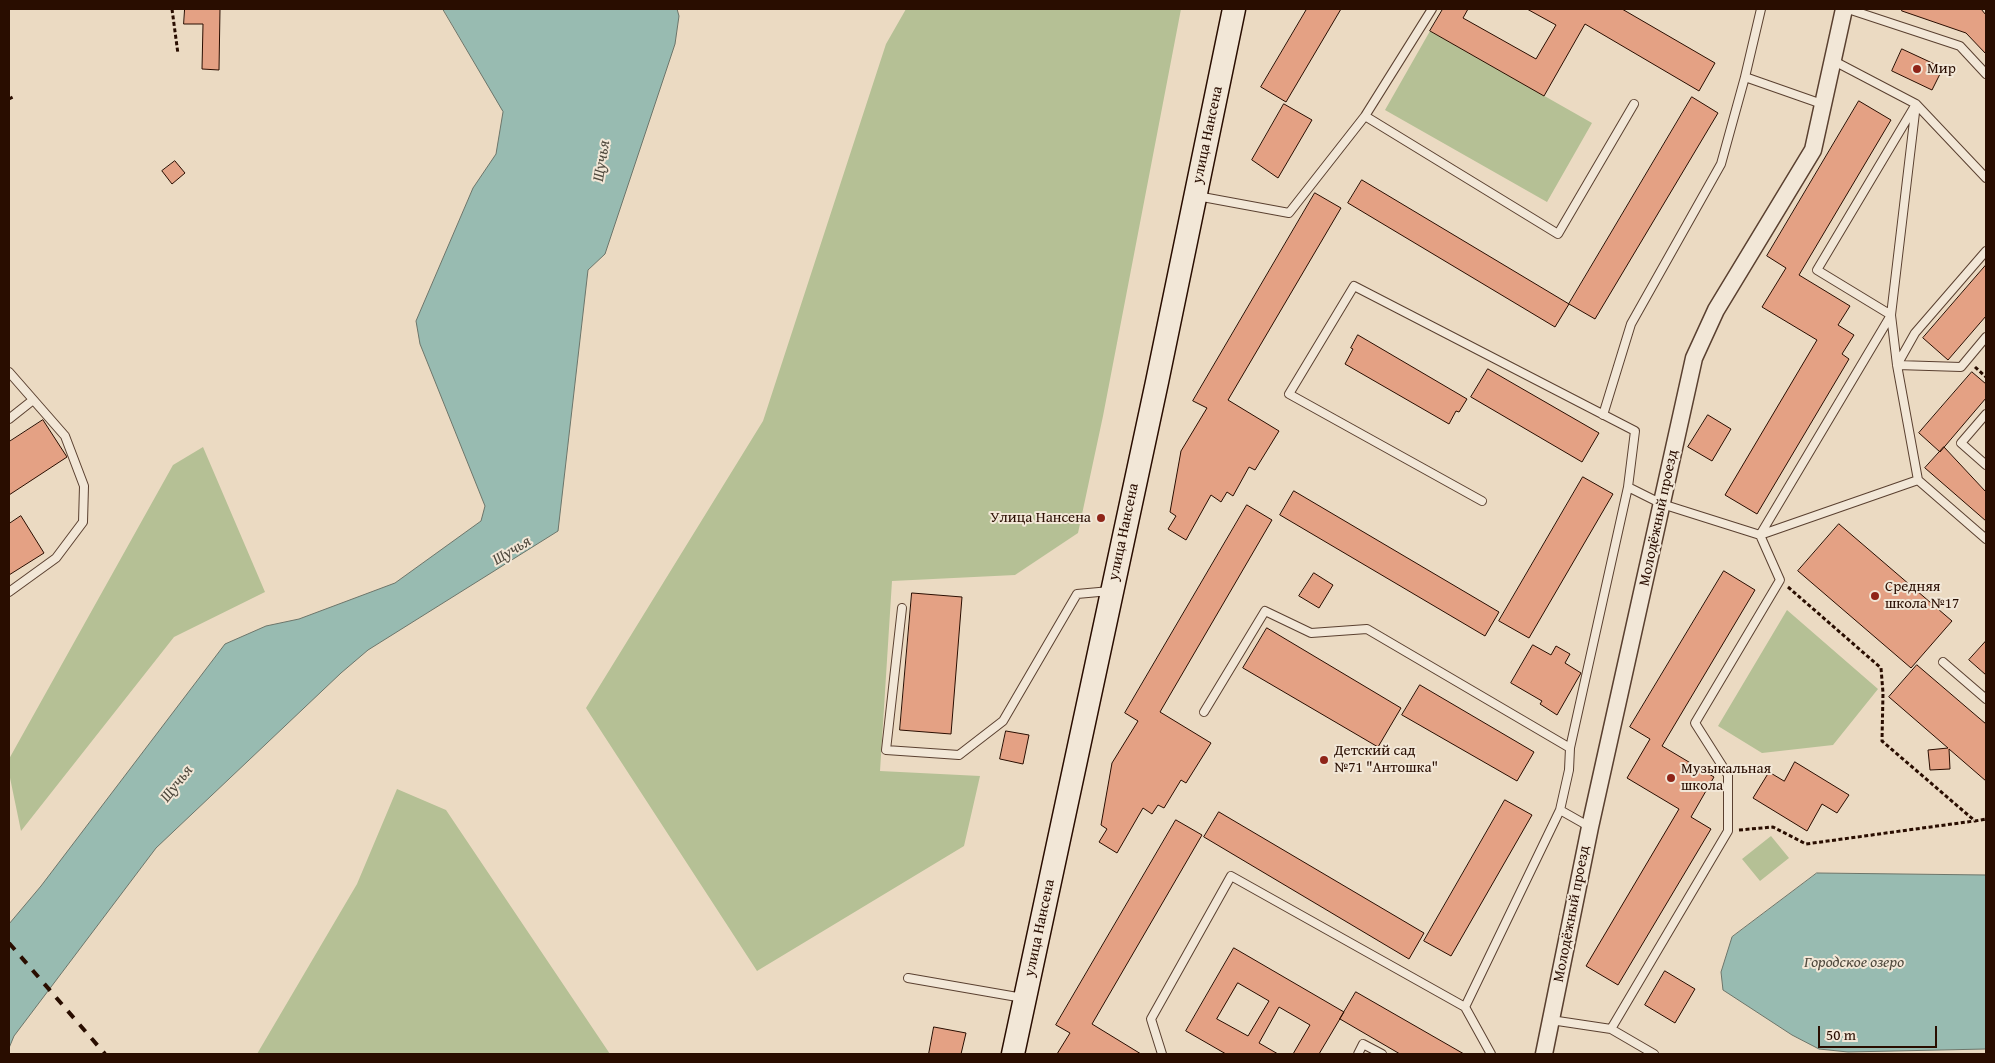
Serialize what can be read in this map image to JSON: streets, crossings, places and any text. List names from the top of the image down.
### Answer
{
  "streets": {
    "street": ["улица Нансена", "Молодёжный проезд"]
  },
  "water": ["Щучья", "Городское озеро"],
  "places": [
    "Мир",
    "Улица Нансена",
    "Средняя школа №17",
    "Детский сад №71 \"Антошка\"",
    "Музыкальная школа"
  ],
  "scale_bar": "50 m"
}
